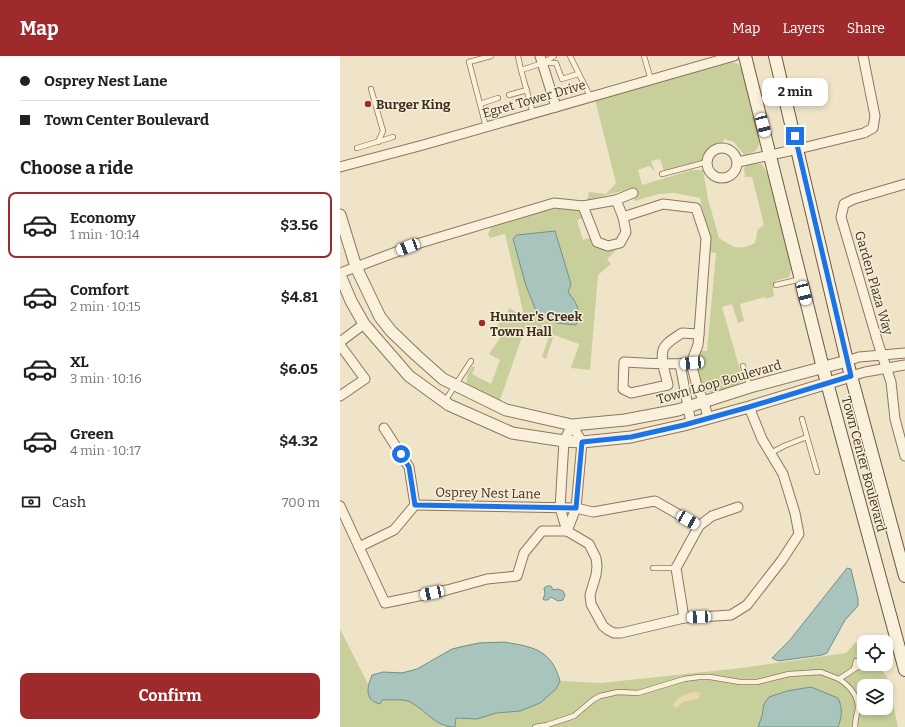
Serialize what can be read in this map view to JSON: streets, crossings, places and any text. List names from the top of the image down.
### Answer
{
  "streets": {
    "main road": ["Town Center Boulevard"],
    "street": [
      "Egret Tower Drive",
      "Garden Plaza Way",
      "Town Loop Boulevard",
      "Osprey Nest Lane"
    ]
  },
  "crossings": [
    ["Town Loop Boulevard", "Town Center Boulevard"]
  ],
  "places": ["Burger King", "Hunter's Creek Town Hall"],
  "page": {
    "header": "Map",
    "nav": ["Map", "Layers", "Share"],
    "banner": ["Osprey Nest Lane", "Town Center Boulevard"],
    "bubble": "2 min",
    "heading": "Choose a ride",
    "list": [
      {
        "name": "Economy",
        "note": "1 min · 10:14",
        "value": "$3.56"
      },
      {
        "name": "Comfort",
        "note": "2 min · 10:15",
        "value": "$4.81"
      },
      {
        "name": "XL",
        "note": "3 min · 10:16",
        "value": "$6.05"
      },
      {
        "name": "Green",
        "note": "4 min · 10:17",
        "value": "$4.32"
      }
    ],
    "pay": ["Cash", "700 m"],
    "buttons": "Confirm"
  }
}
